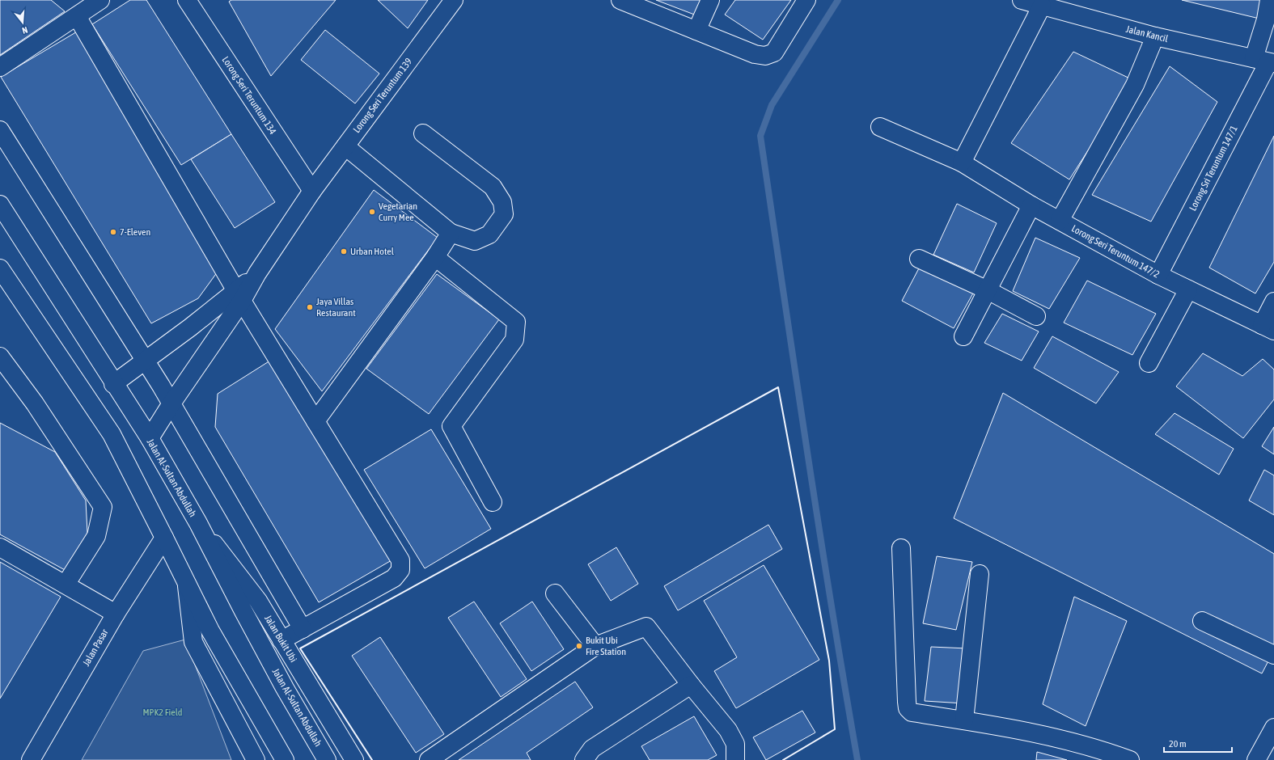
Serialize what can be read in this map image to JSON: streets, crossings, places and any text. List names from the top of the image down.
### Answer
{
  "streets": {
    "street": [
      "Jalan Kancil",
      "Lorong Seri Teruntum 134",
      "Lorong Seri Teruntum 139",
      "Lorong Sri Teruntum 147/1",
      "Lorong Seri Teruntum 147/2",
      "Jalan Al-Sultan Abdullah",
      "Jalan Bukit Ubi",
      "Jalan Pasar"
    ]
  },
  "crossings": [
    ["Jalan Kancil", "Lorong Sri Teruntum 147/1"],
    ["Lorong Seri Teruntum 134", "Lorong Seri Teruntum 139"],
    ["Lorong Seri Teruntum 139", "Jalan Al-Sultan Abdullah"],
    ["Lorong Sri Teruntum 147/1", "Lorong Seri Teruntum 147/2"],
    ["Jalan Al-Sultan Abdullah", "Jalan Bukit Ubi"]
  ],
  "parks": ["MPK2 Field"],
  "places": [
    "Vegetarian Curry Mee",
    "7-Eleven",
    "Urban Hotel",
    "Jaya Villas Restaurant",
    "Bukit Ubi Fire Station"
  ],
  "scale_bar": "20 m",
  "north": "bottom"
}
